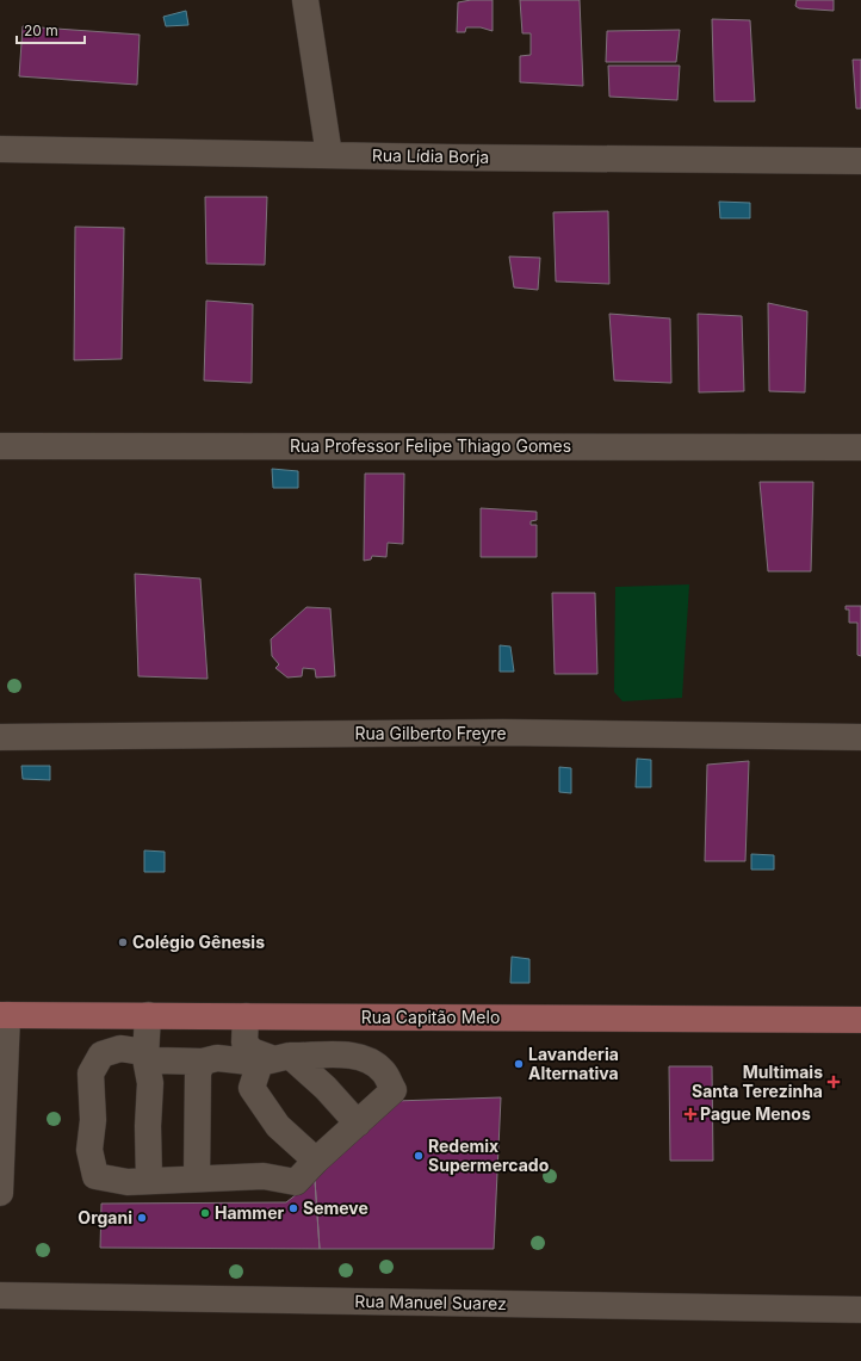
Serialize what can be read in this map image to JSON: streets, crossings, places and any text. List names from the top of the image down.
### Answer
{
  "streets": {
    "main road": ["Rua Capitão Melo"],
    "street": [
      "Rua Lídia Borja",
      "Rua Professor Felipe Thiago Gomes",
      "Rua Gilberto Freyre",
      "Rua Manuel Suarez"
    ]
  },
  "places": {
    "other": [
      "Colégio Gênesis",
      "Lavanderia Alternativa",
      "Redemix Supermercado",
      "Semeve",
      "Hammer",
      "Organi"
    ],
    "health": ["Multimais Santa Terezinha", "Pague Menos"]
  },
  "scale_bar": "20 m"
}
